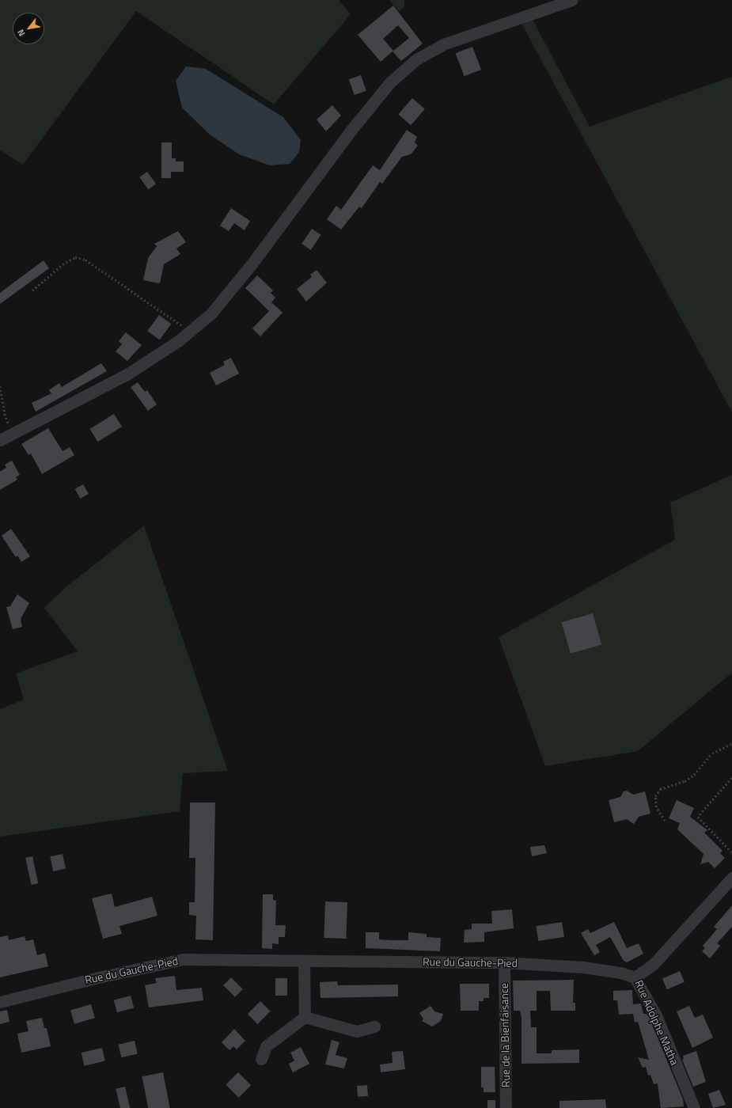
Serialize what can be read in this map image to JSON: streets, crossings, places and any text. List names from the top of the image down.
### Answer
{
  "streets": {
    "street": ["Rue du Gauche-Pied", "Rue Adolphe Matha", "Rue de la Bienfaisance"]
  },
  "crossings": [
    ["Rue du Gauche-Pied", "Rue Adolphe Matha"],
    ["Rue du Gauche-Pied", "Rue de la Bienfaisance"]
  ],
  "north": "bottom left"
}
